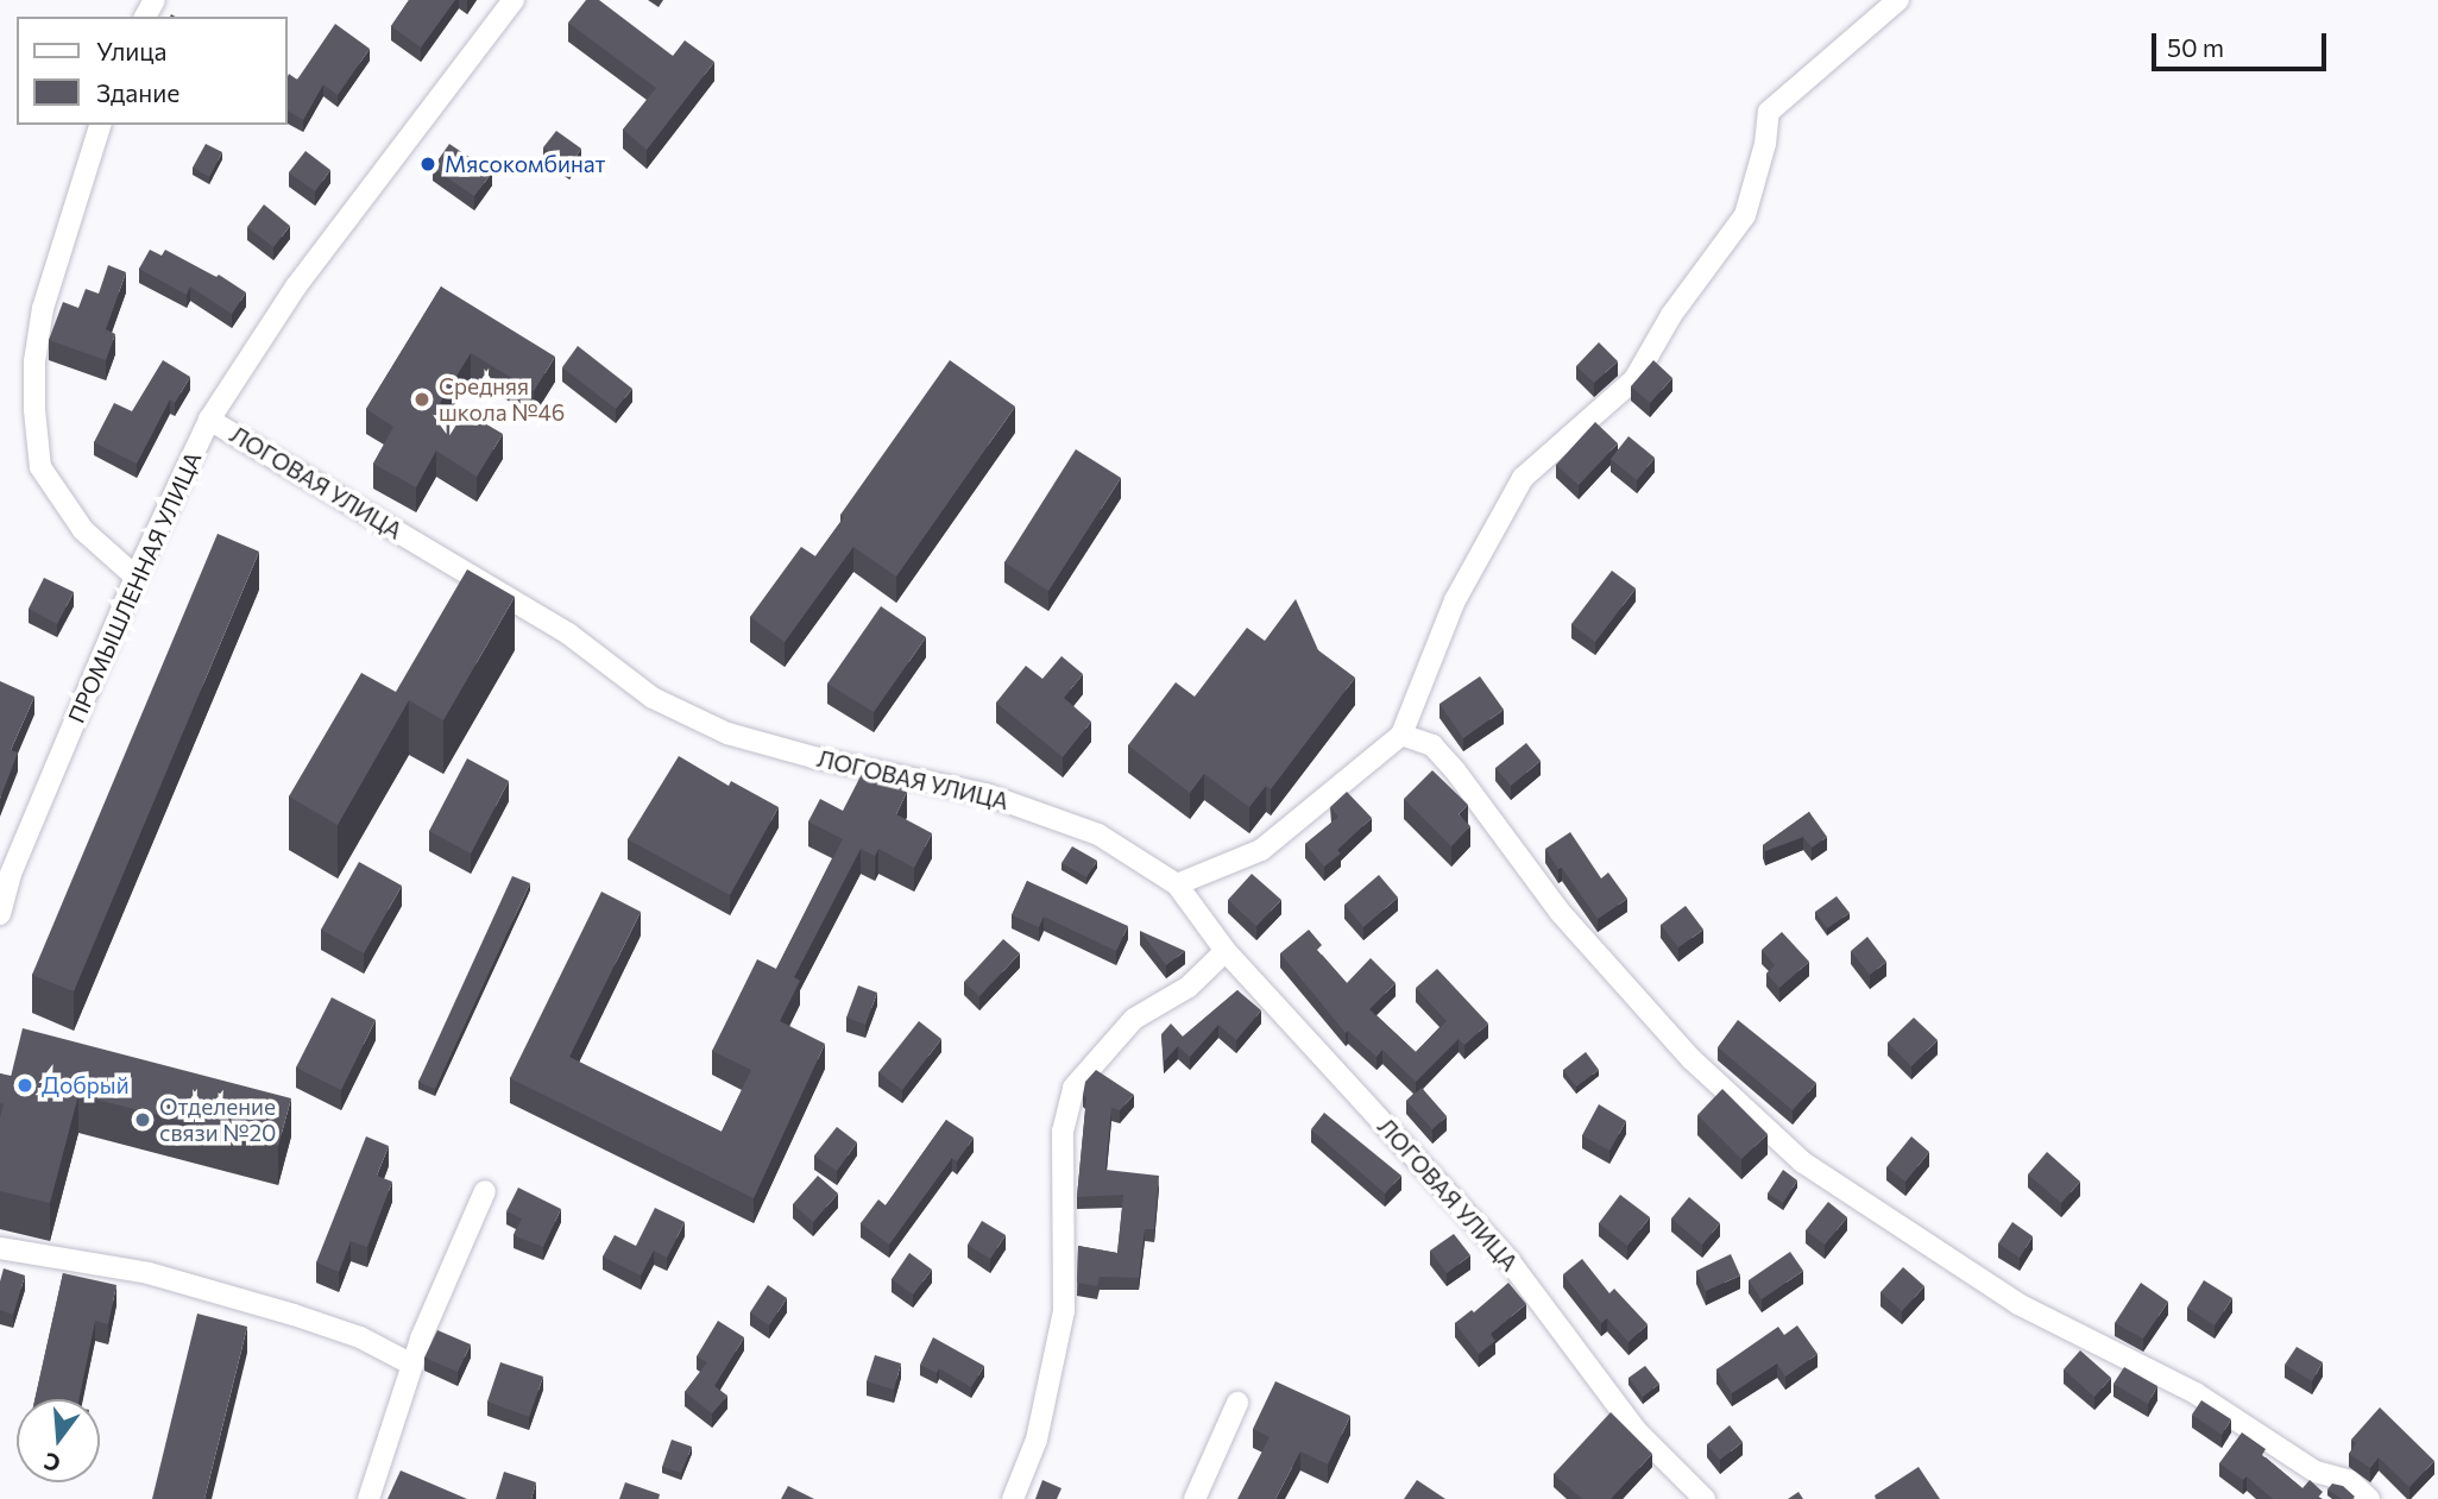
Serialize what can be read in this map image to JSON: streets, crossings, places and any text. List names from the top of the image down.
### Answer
{
  "streets": {
    "street": ["ЛОГОВАЯ УЛИЦА", "ПРОМЫШЛЕННАЯ УЛИЦА"]
  },
  "crossings": [
    ["ЛОГОВАЯ УЛИЦА", "ПРОМЫШЛЕННАЯ УЛИЦА"]
  ],
  "places": [
    "Мясокомбинат",
    "Средняя школа №46",
    "Добрый",
    "Отделение связи №20"
  ],
  "legend": ["Улица", "Здание"],
  "scale_bar": "50 m",
  "north": "bottom"
}
